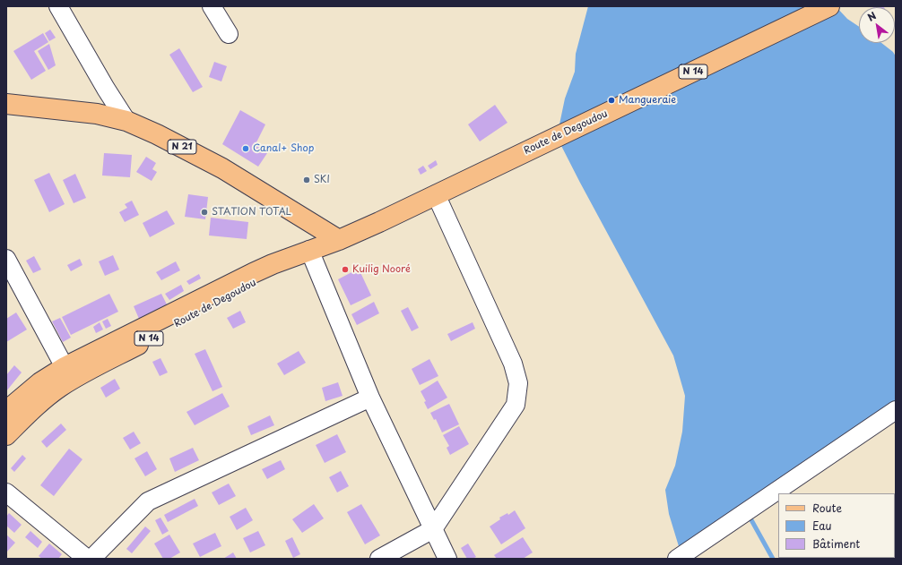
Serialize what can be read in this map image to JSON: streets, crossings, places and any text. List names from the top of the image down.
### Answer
{
  "streets": {
    "main road": ["N 14", "Route de Degoudou", "N 21"]
  },
  "crossings": [
    ["Route de Degoudou", "N 21"]
  ],
  "places": [
    "Mangueraie",
    "Canal+ Shop",
    "SKI",
    "STATION TOTAL",
    "Kuilig Nooré"
  ],
  "legend": ["Route", "Eau", "Bâtiment"],
  "north": "top left"
}
